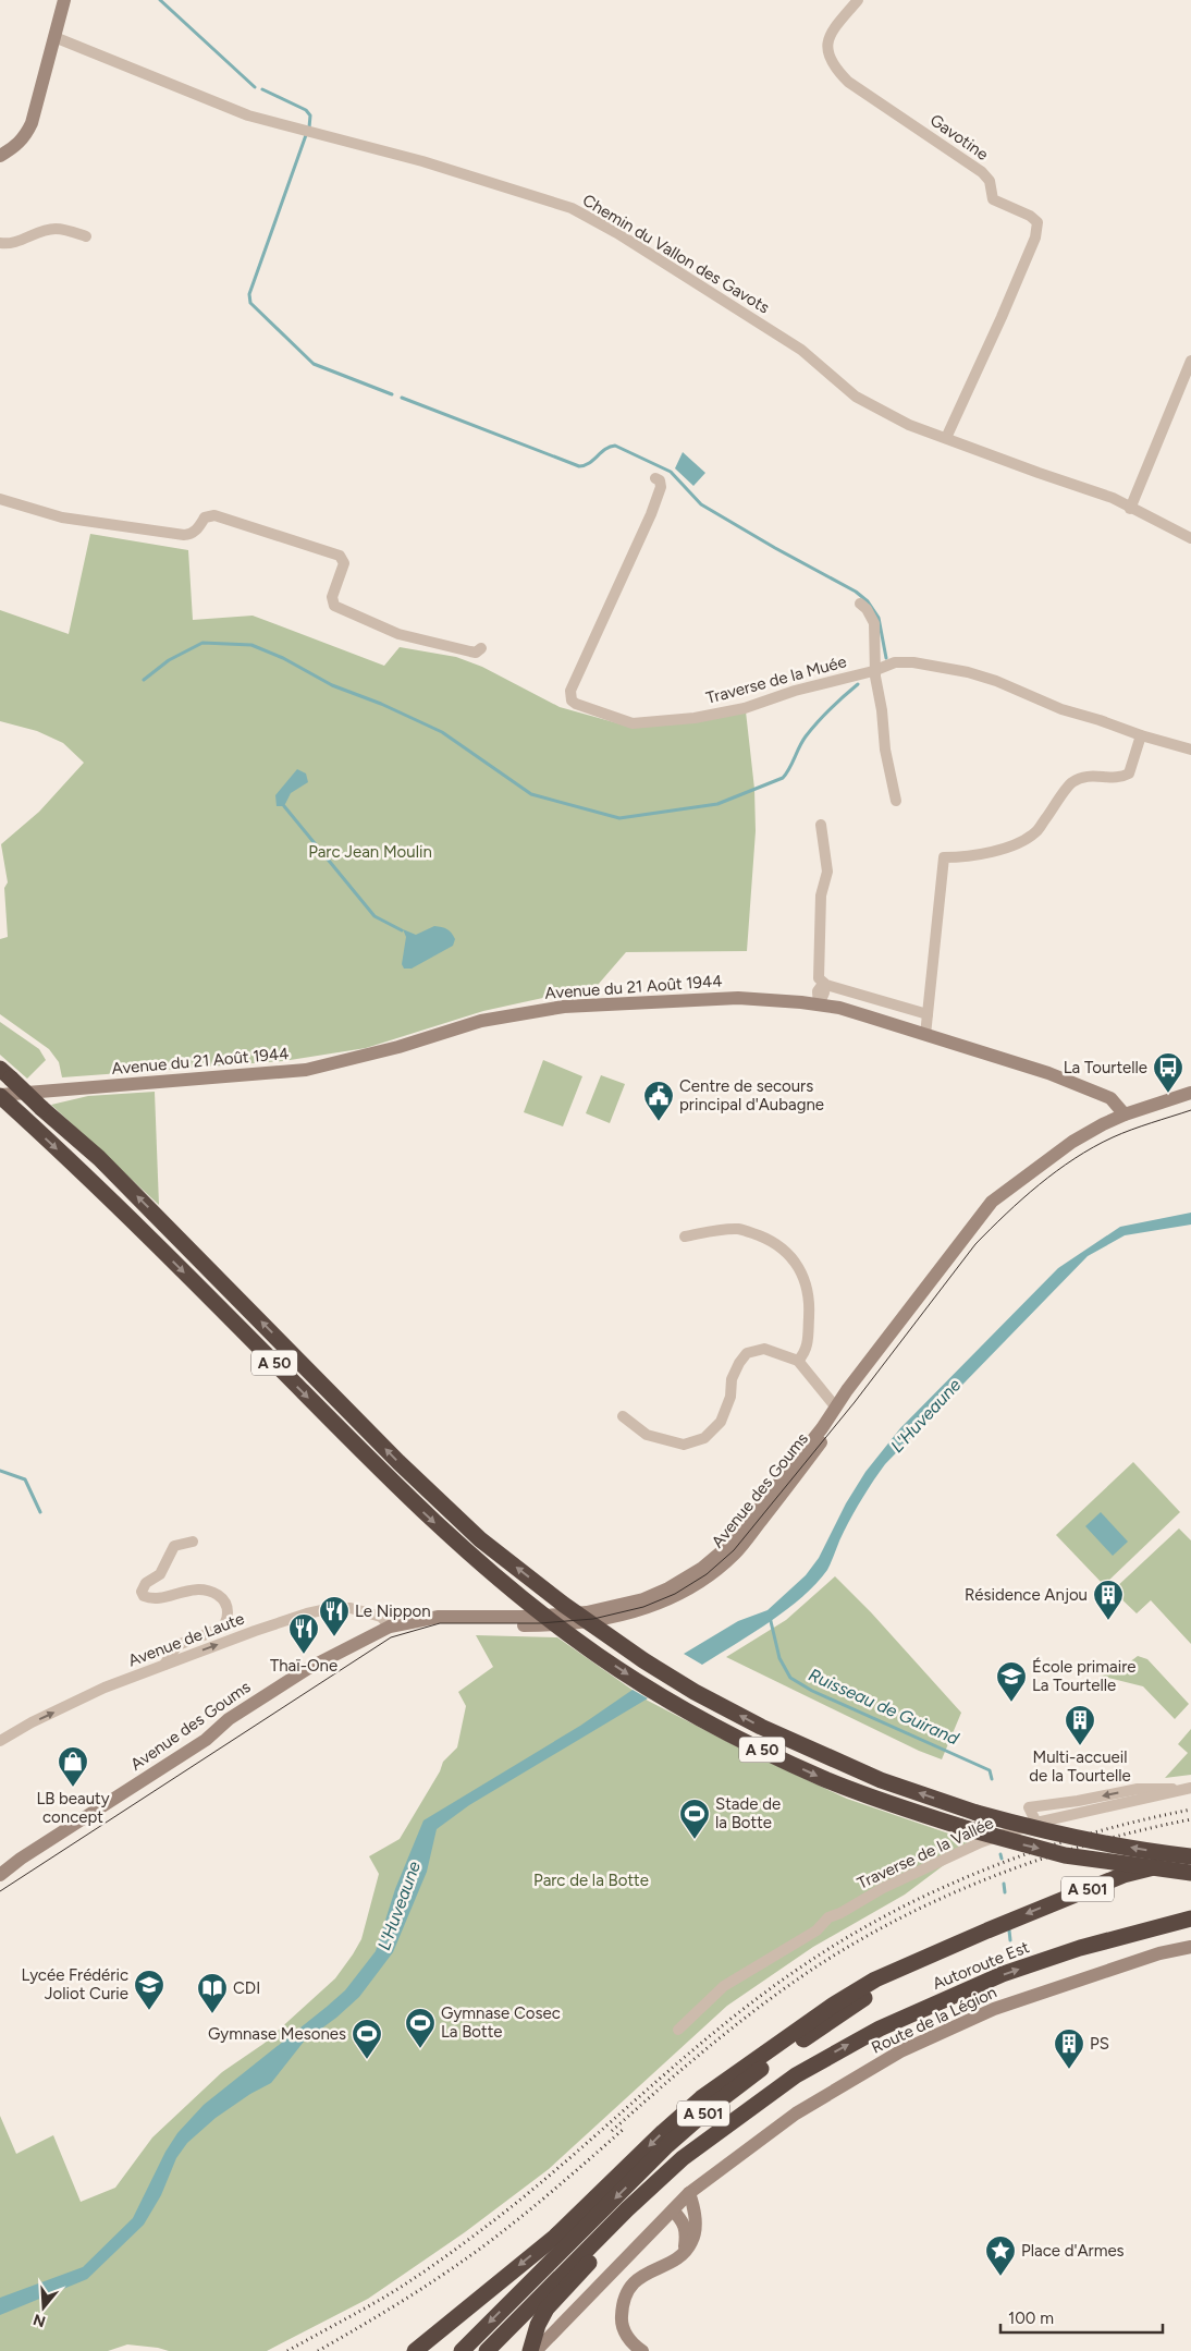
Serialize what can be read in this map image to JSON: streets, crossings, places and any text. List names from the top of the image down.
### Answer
{
  "streets": {
    "highway": ["A 50", "A 501", "Autoroute Est"],
    "main road": ["Avenue du 21 Août 1944", "Avenue des Goums", "Route de la Légion"],
    "street": [
      "Gavotine",
      "Chemin du Vallon des Gavots",
      "Traverse de la Muée",
      "Avenue de Laute",
      "Traverse de la Vallée"
    ]
  },
  "crossings": [
    ["Gavotine", "Chemin du Vallon des Gavots"],
    ["Avenue du 21 Août 1944", "A 50"],
    ["Avenue du 21 Août 1944", "Avenue des Goums"],
    ["A 50", "Avenue des Goums"],
    ["A 50", "Autoroute Est"],
    ["Avenue des Goums", "Avenue de Laute"],
    ["A 501", "Autoroute Est"]
  ],
  "one_way": ["Avenue de Laute"],
  "water": ["L'Huveaune", "Ruisseau de Guirand"],
  "parks": ["Parc Jean Moulin", "Parc de la Botte"],
  "places": {
    "bus stop": ["La Tourtelle"],
    "public building": ["Centre de secours principal d'Aubagne"],
    "building": ["Résidence Anjou", "Multi-accueil de la Tourtelle", "PS"],
    "restaurant": ["Le Nippon", "Thaï-One"],
    "school or university": ["École primaire La Tourtelle", "Lycée Frédéric Joliot Curie"],
    "shop": ["LB beauty concept"],
    "sports": ["Stade de la Botte", "Gymnase Cosec La Botte", "Gymnase Mesones"],
    "library": ["CDI"],
    "place": ["Place d'Armes"]
  },
  "scale_bar": "100 m",
  "north": "bottom"
}
